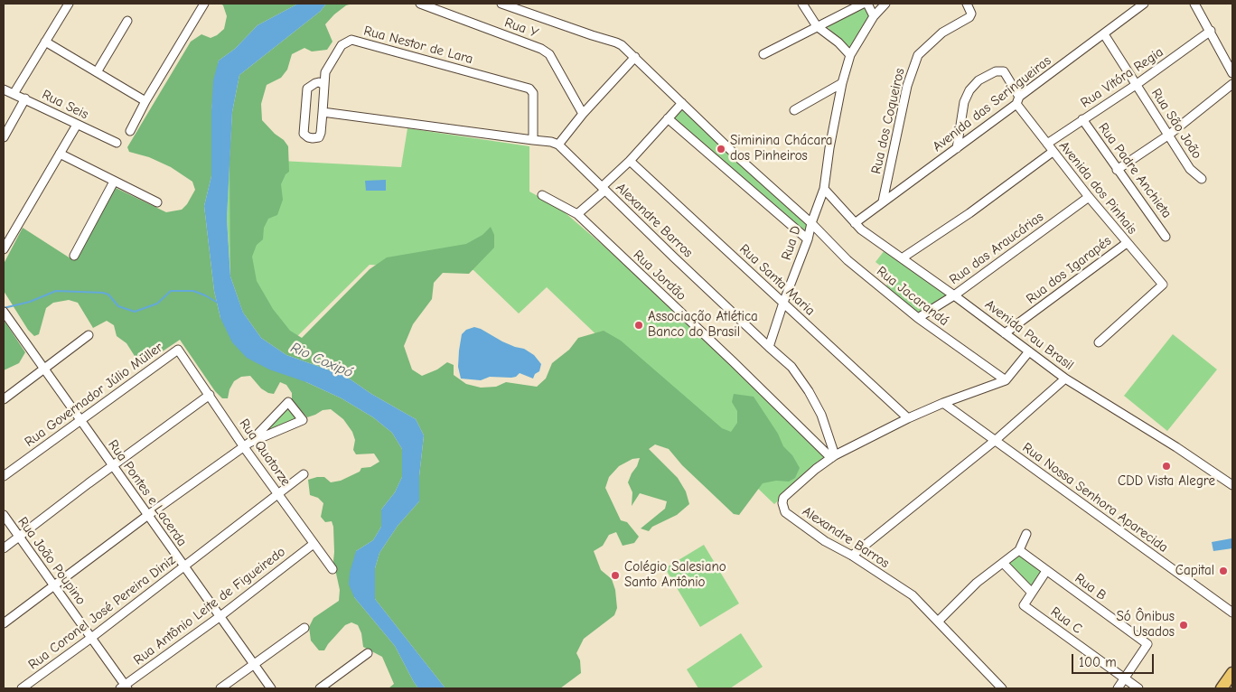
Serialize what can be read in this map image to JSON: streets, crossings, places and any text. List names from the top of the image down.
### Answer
{
  "streets": {
    "street": [
      "Rua Y",
      "Rua Nestor de Lara",
      "Rua Vitóra Regia",
      "Avenida das Seringueiras",
      "Rua Seis",
      "Rua dos Coqueiros",
      "Rua São João",
      "Rua Padre Anchieta",
      "Avenida dos Pinhais",
      "Alexandre Barros",
      "Rua D",
      "Rua das Araucárias",
      "Rua dos Igarapés",
      "Rua Jordão",
      "Rua Santa Maria",
      "Rua Jacarandá",
      "Avenida Pau Brasil",
      "Rua Governador Júlio Müller",
      "Rua Quatorze",
      "Rua Pontes e Lacerda",
      "Rua Nossa Senhora Aparecida",
      "Rua João Poupino",
      "Rua B",
      "Rua Antônio Leite de Figueiredo",
      "Rua Coronel José Pereira Diniz",
      "Rua C"
    ]
  },
  "crossings": [
    ["Rua Vitóra Regia", "Rua São João"],
    ["Rua Vitóra Regia", "Rua Padre Anchieta"],
    ["Rua Vitóra Regia", "Avenida dos Pinhais"],
    ["Avenida das Seringueiras", "Rua dos Coqueiros"],
    ["Avenida das Seringueiras", "Rua São João"],
    ["Avenida das Seringueiras", "Avenida dos Pinhais"],
    ["Avenida das Seringueiras", "Avenida Pau Brasil"],
    ["Avenida dos Pinhais", "Rua das Araucárias"],
    ["Avenida dos Pinhais", "Rua dos Igarapés"],
    ["Alexandre Barros", "Rua D"],
    ["Alexandre Barros", "Rua Jordão"],
    ["Rua D", "Rua Santa Maria"],
    ["Rua D", "Rua Jacarandá"],
    ["Rua D", "Avenida Pau Brasil"],
    ["Rua das Araucárias", "Rua Jacarandá"],
    ["Rua das Araucárias", "Avenida Pau Brasil"],
    ["Rua dos Igarapés", "Avenida Pau Brasil"],
    ["Rua Governador Júlio Müller", "Rua Quatorze"],
    ["Rua Governador Júlio Müller", "Rua Pontes e Lacerda"],
    ["Rua Quatorze", "Rua Antônio Leite de Figueiredo"],
    ["Rua Quatorze", "Rua Coronel José Pereira Diniz"],
    ["Rua Pontes e Lacerda", "Rua Antônio Leite de Figueiredo"],
    ["Rua Pontes e Lacerda", "Rua Coronel José Pereira Diniz"],
    ["Rua João Poupino", "Rua Antônio Leite de Figueiredo"],
    ["Rua João Poupino", "Rua Coronel José Pereira Diniz"],
    ["Rua B", "Rua C"]
  ],
  "water": ["Rio Coxipó"],
  "places": [
    "Siminina Chácara dos Pinheiros",
    "Associação Atlética Banco do Brasil",
    "CDD Vista Alegre",
    "Capital",
    "Colégio Salesiano Santo Antônio",
    "Só Ônibus Usados"
  ],
  "scale_bar": "100 m"
}
